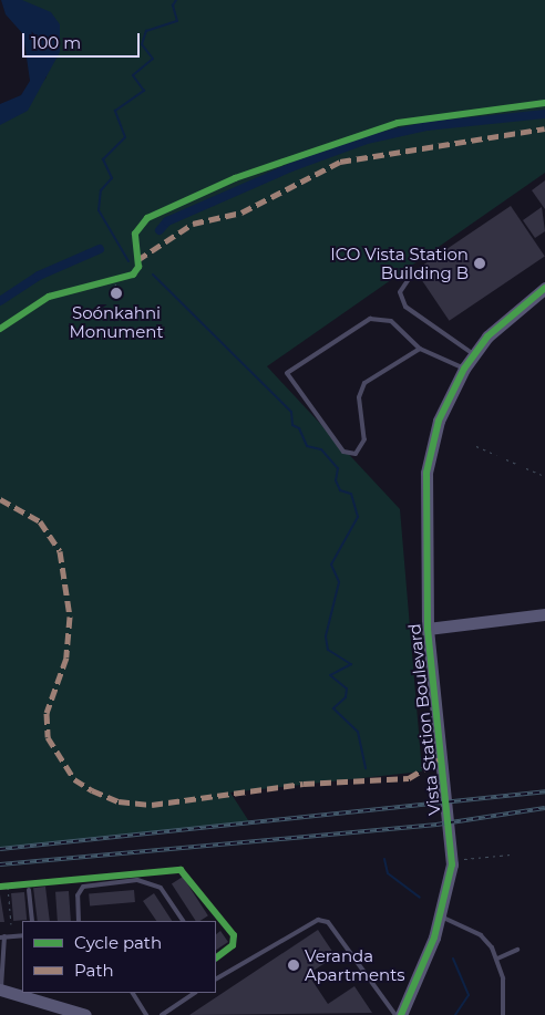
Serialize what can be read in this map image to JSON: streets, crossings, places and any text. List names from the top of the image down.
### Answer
{
  "streets": {
    "street": ["Vista Station Boulevard"]
  },
  "places": ["ICO Vista Station Building B", "Soónkahni Monument", "Veranda Apartments"],
  "legend": ["Cycle path", "Path"],
  "scale_bar": "100 m"
}
